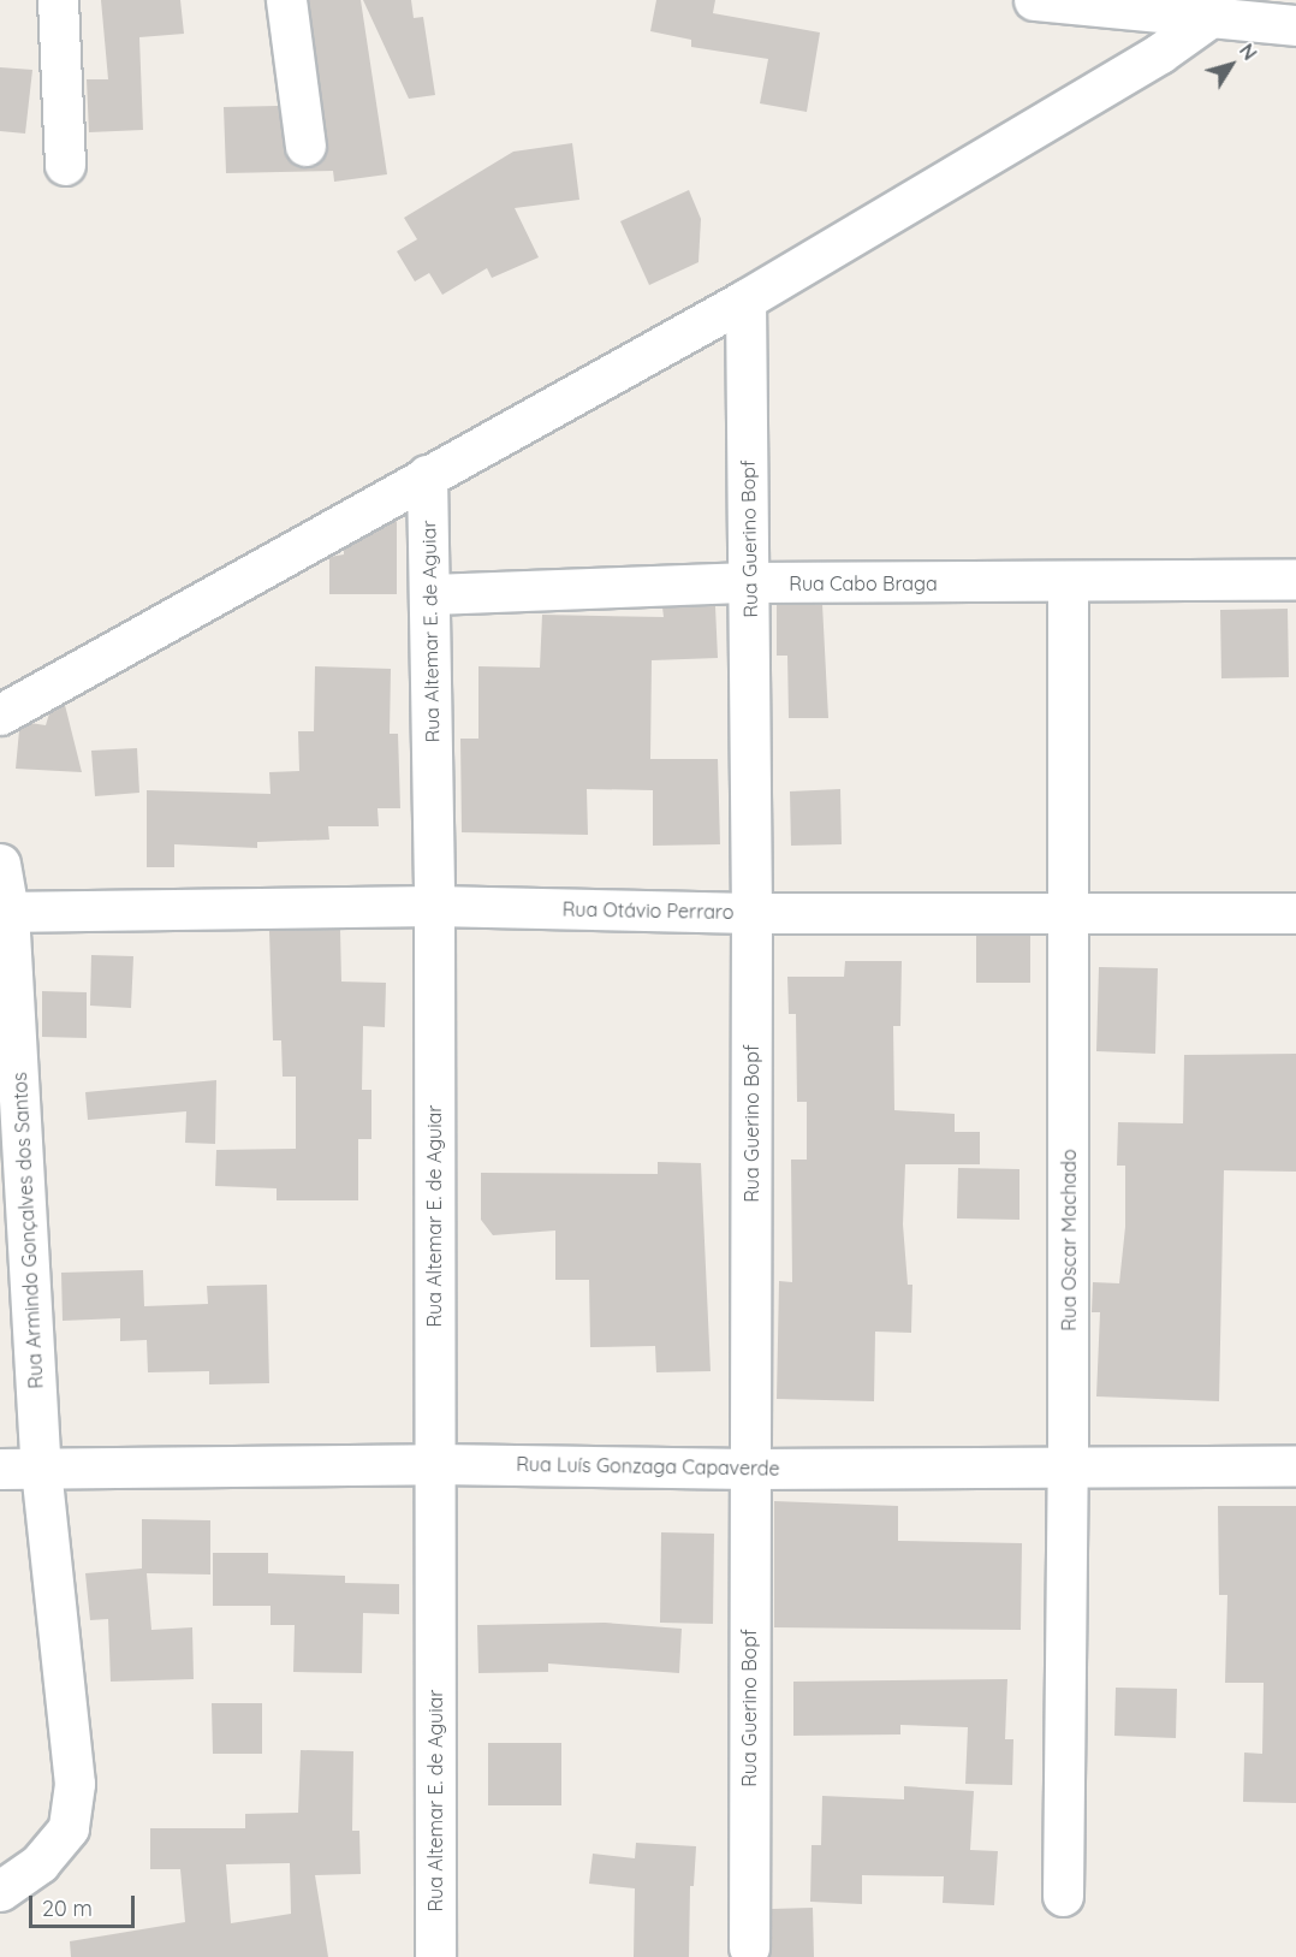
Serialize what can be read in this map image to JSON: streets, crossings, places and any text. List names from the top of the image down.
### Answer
{
  "streets": {
    "street": [
      "Rua Guerino Bopf",
      "Rua Cabo Braga",
      "Rua Altemar E. de Aguiar",
      "Rua Otávio Perraro",
      "Rua Armindo Gonçalves dos Santos",
      "Rua Oscar Machado",
      "Rua Luís Gonzaga Capaverde"
    ]
  },
  "crossings": [
    ["Rua Guerino Bopf", "Rua Cabo Braga"],
    ["Rua Guerino Bopf", "Rua Otávio Perraro"],
    ["Rua Guerino Bopf", "Rua Luís Gonzaga Capaverde"],
    ["Rua Cabo Braga", "Rua Altemar E. de Aguiar"],
    ["Rua Cabo Braga", "Rua Oscar Machado"],
    ["Rua Altemar E. de Aguiar", "Rua Otávio Perraro"],
    ["Rua Altemar E. de Aguiar", "Rua Luís Gonzaga Capaverde"],
    ["Rua Otávio Perraro", "Rua Armindo Gonçalves dos Santos"],
    ["Rua Otávio Perraro", "Rua Oscar Machado"],
    ["Rua Armindo Gonçalves dos Santos", "Rua Luís Gonzaga Capaverde"],
    ["Rua Oscar Machado", "Rua Luís Gonzaga Capaverde"]
  ],
  "scale_bar": "20 m",
  "north": "top right"
}
